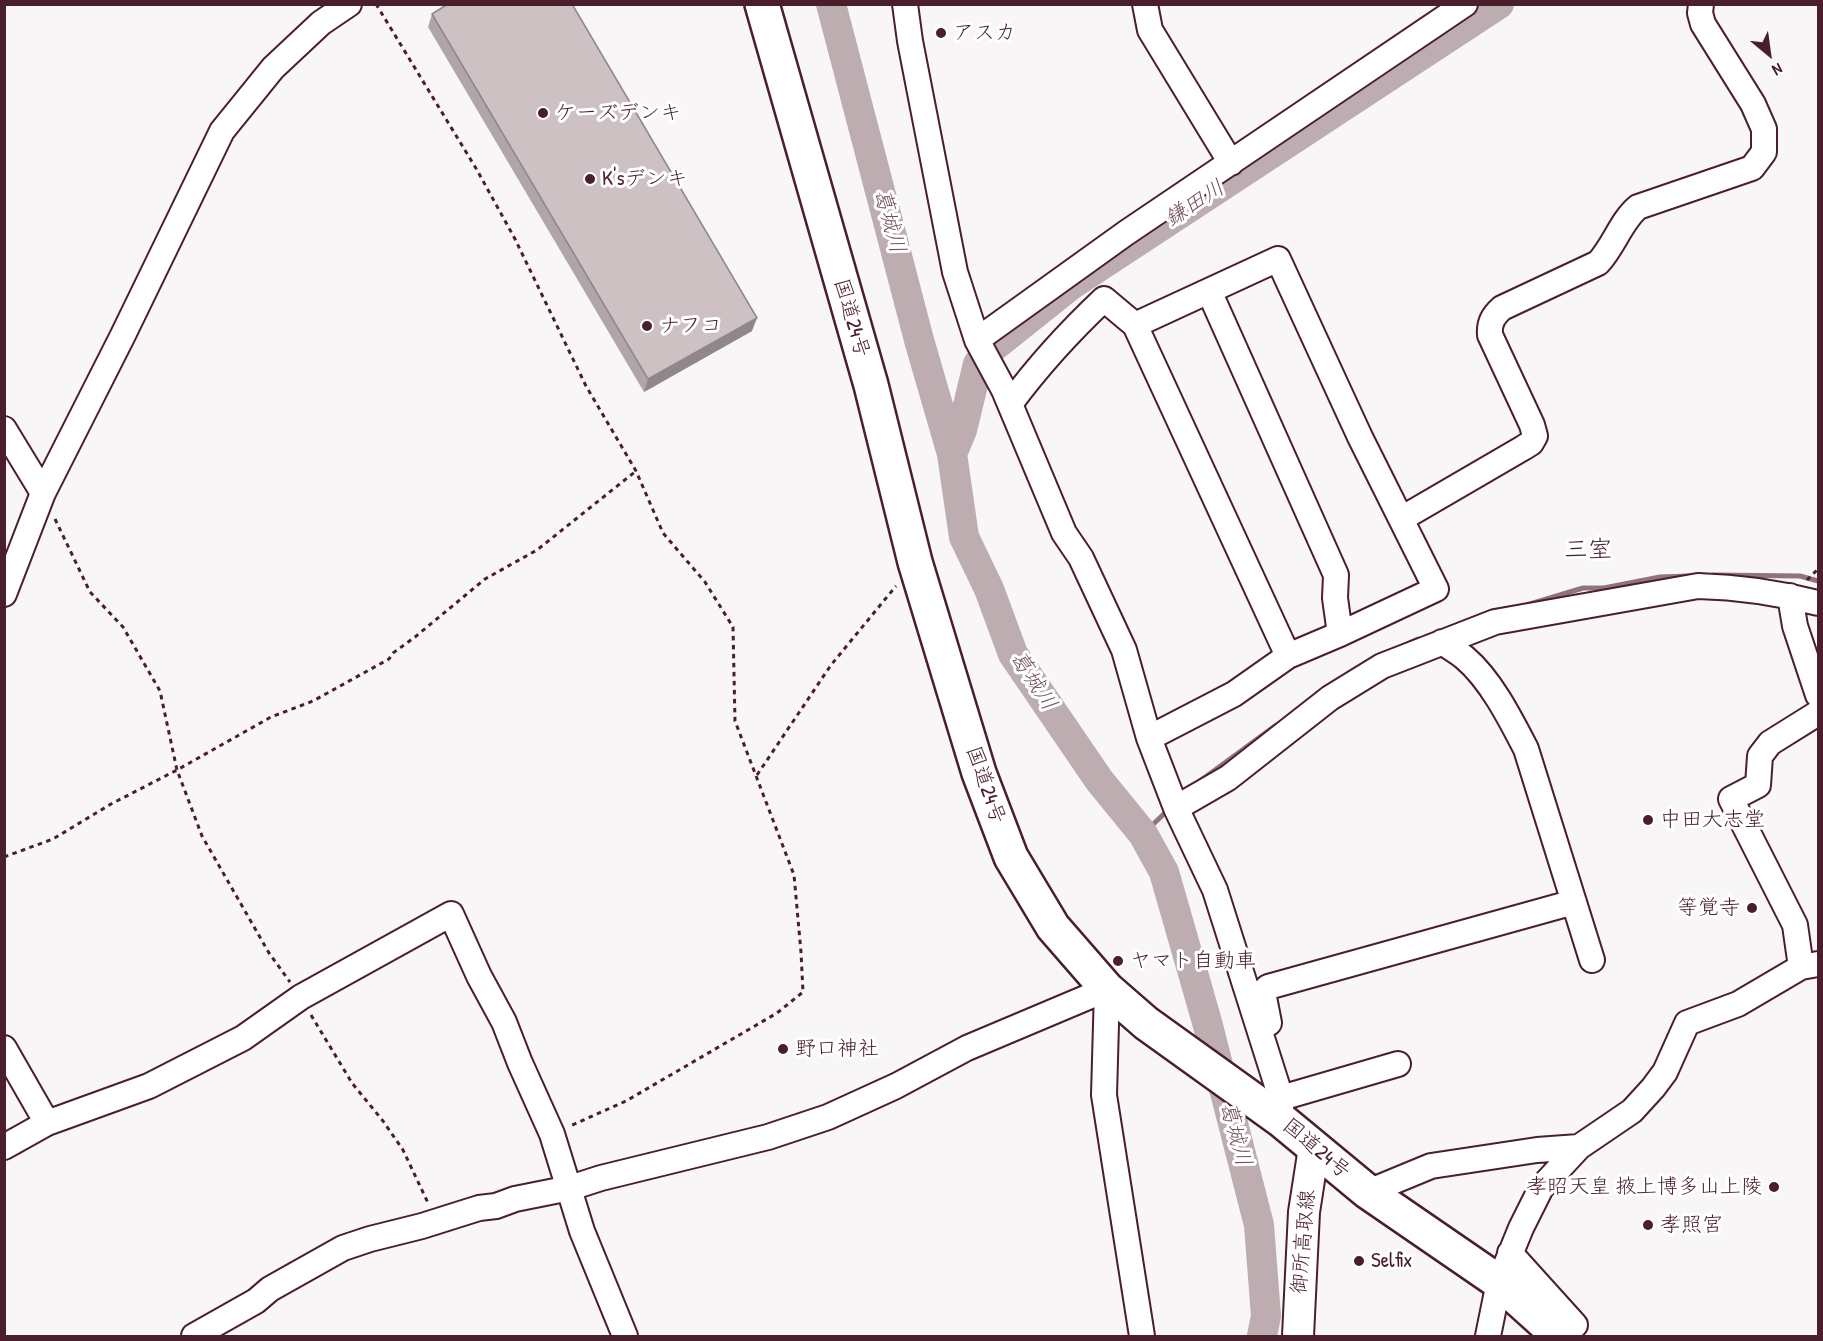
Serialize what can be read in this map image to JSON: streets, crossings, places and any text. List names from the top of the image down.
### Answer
{
  "streets": {
    "highway": ["国道24号"],
    "main road": ["御所高取線"]
  },
  "crossings": [
    ["国道24号", "御所高取線"]
  ],
  "districts": ["三室"],
  "water": ["鎌田川", "葛城川"],
  "places": [
    "アスカ",
    "ケーズデンキ",
    "K'sデンキ",
    "ナフコ",
    "中田大志堂",
    "等覚寺",
    "ヤマト自動車",
    "野口神社",
    "孝昭天皇 掖上博多山上陵",
    "孝照宮",
    "Selfix"
  ],
  "north": "bottom right"
}
